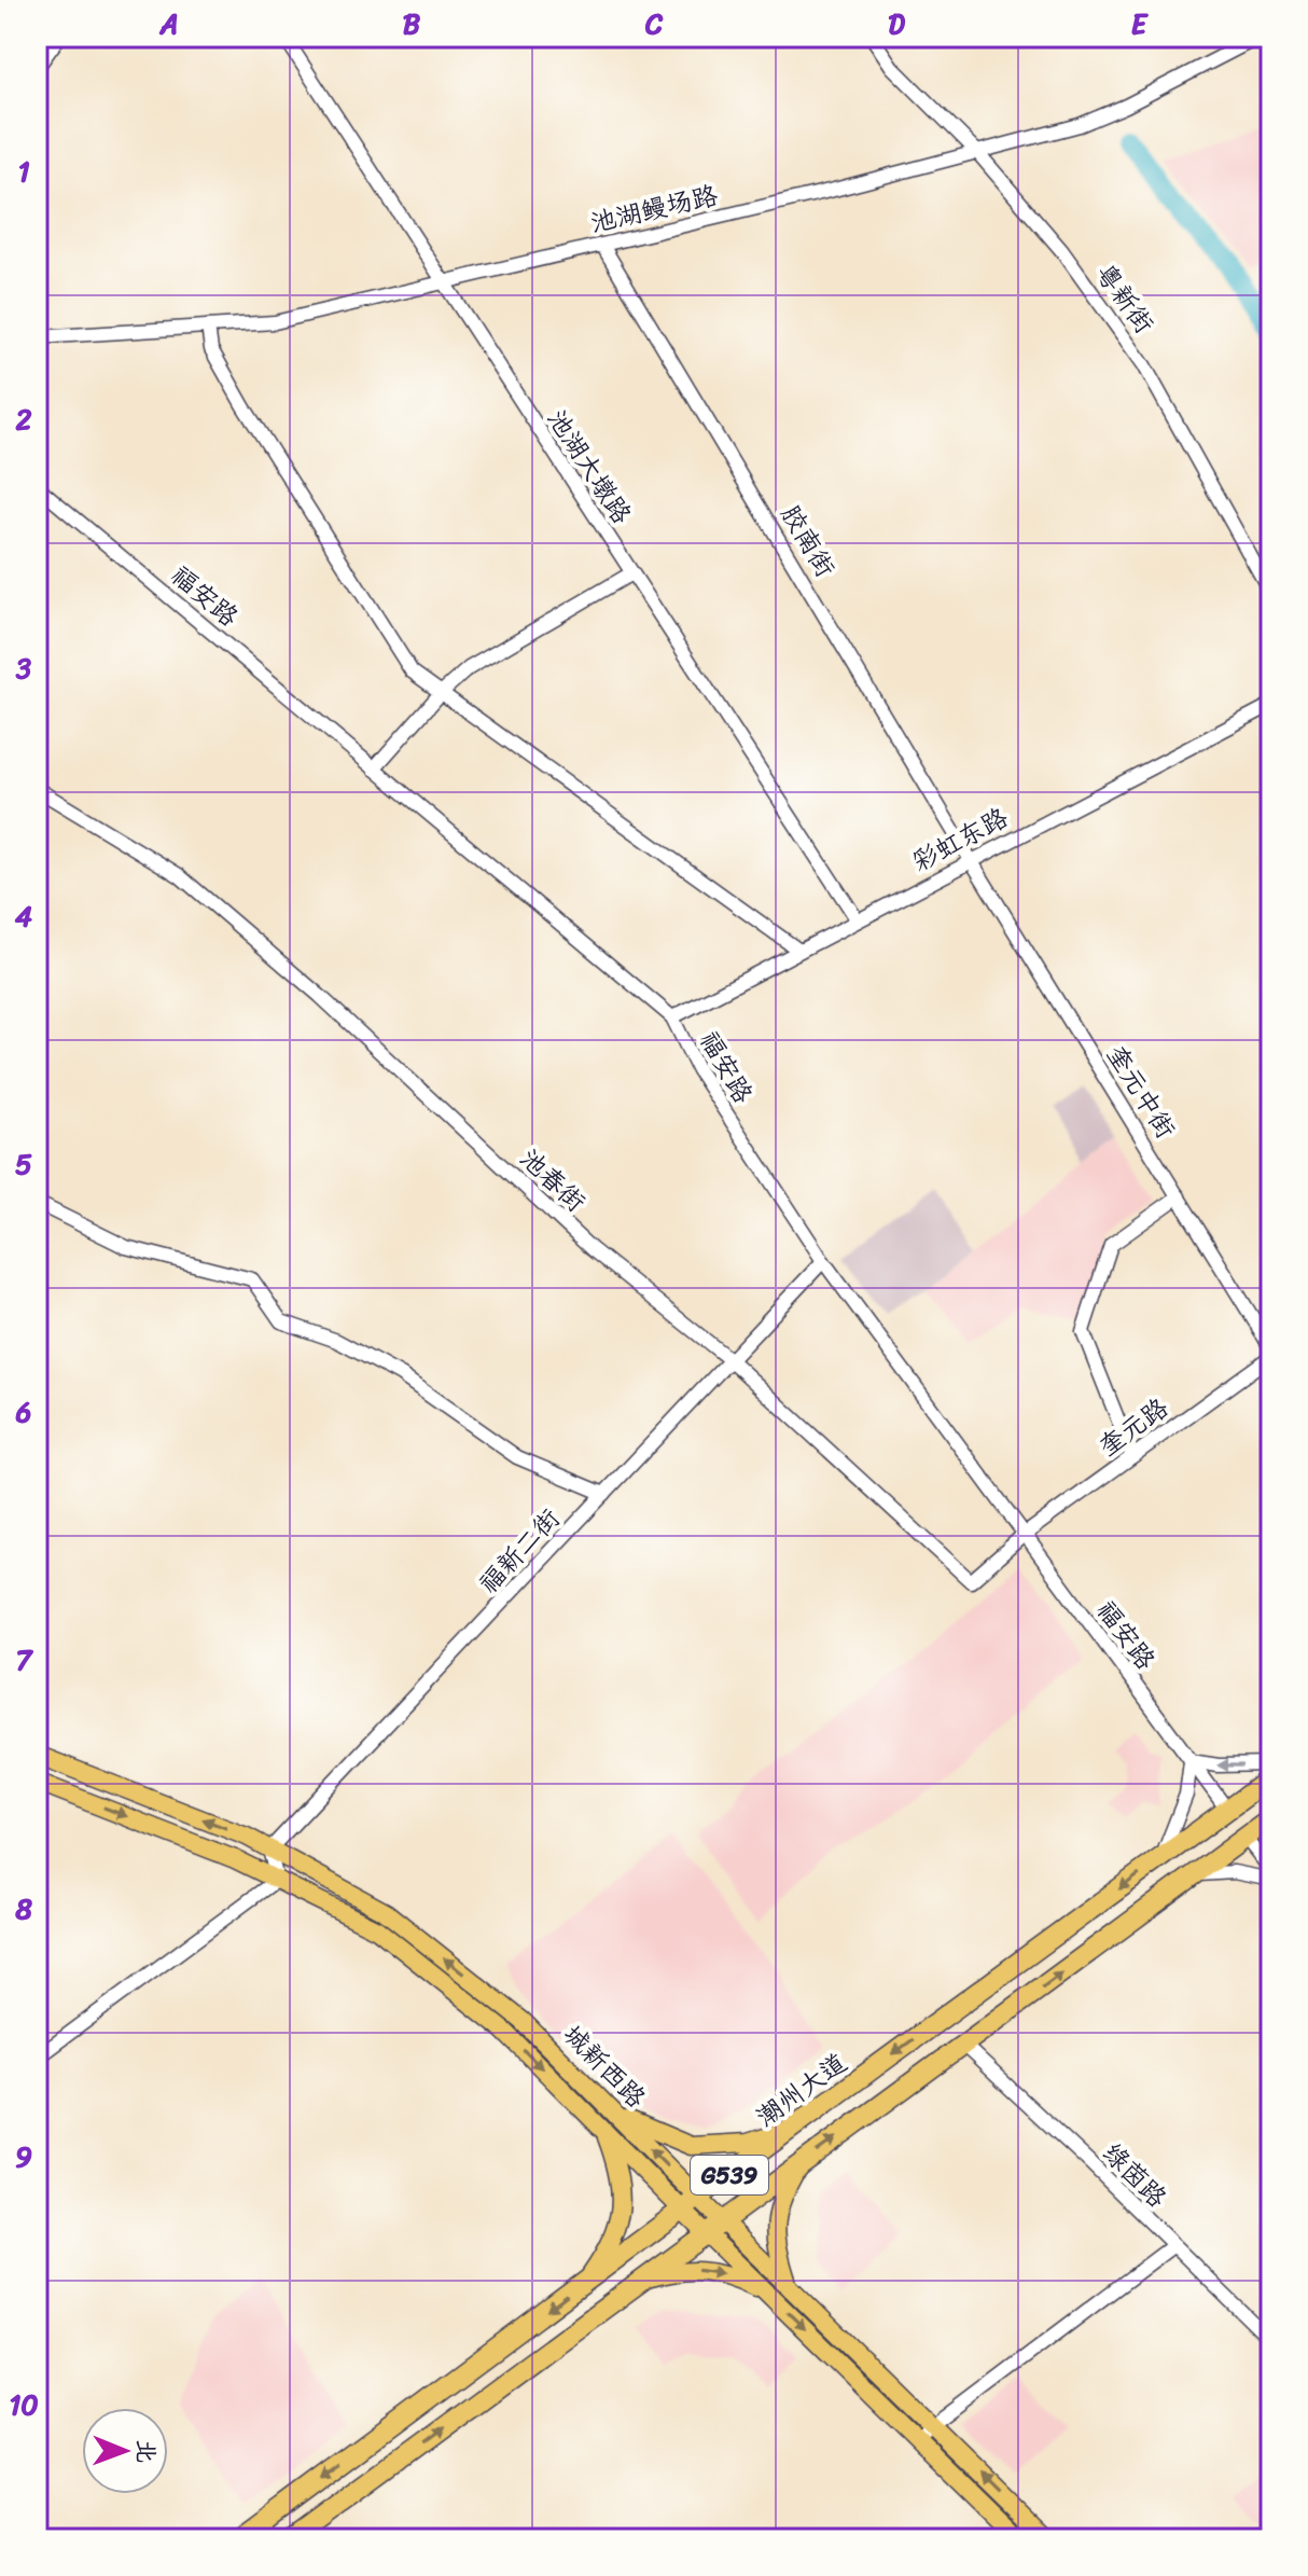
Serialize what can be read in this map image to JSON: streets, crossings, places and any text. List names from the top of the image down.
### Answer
{
  "streets": {
    "highway": ["潮州大道", "G539"],
    "main road": ["城新西路"],
    "street": [
      "池湖鳗场路",
      "粤新街",
      "池湖大墩路",
      "胶南街",
      "福安路",
      "彩虹东路",
      "奎元中街",
      "池春街",
      "奎元路",
      "福新二街",
      "绿茵路"
    ]
  },
  "crossings": [
    ["池湖鳗场路", "粤新街"],
    ["池湖鳗场路", "池湖大墩路"],
    ["池湖鳗场路", "胶南街"],
    ["池湖大墩路", "彩虹东路"],
    ["胶南街", "彩虹东路"],
    ["胶南街", "奎元中街"],
    ["福安路", "彩虹东路"],
    ["福安路", "池春街"],
    ["福安路", "奎元路"],
    ["福安路", "福新二街"],
    ["福安路", "潮州大道"],
    ["彩虹东路", "奎元中街"],
    ["池春街", "奎元路"],
    ["池春街", "福新二街"],
    ["福新二街", "城新西路"],
    ["城新西路", "潮州大道"],
    ["城新西路", "G539"],
    ["G539", "绿茵路"]
  ],
  "north": "right",
  "grid": {
    "columns": [
      "A",
      "B",
      "C",
      "D",
      "E"
    ],
    "rows": [
      "1",
      "2",
      "3",
      "4",
      "5",
      "6",
      "7",
      "8",
      "9",
      "10"
    ]
  }
}
